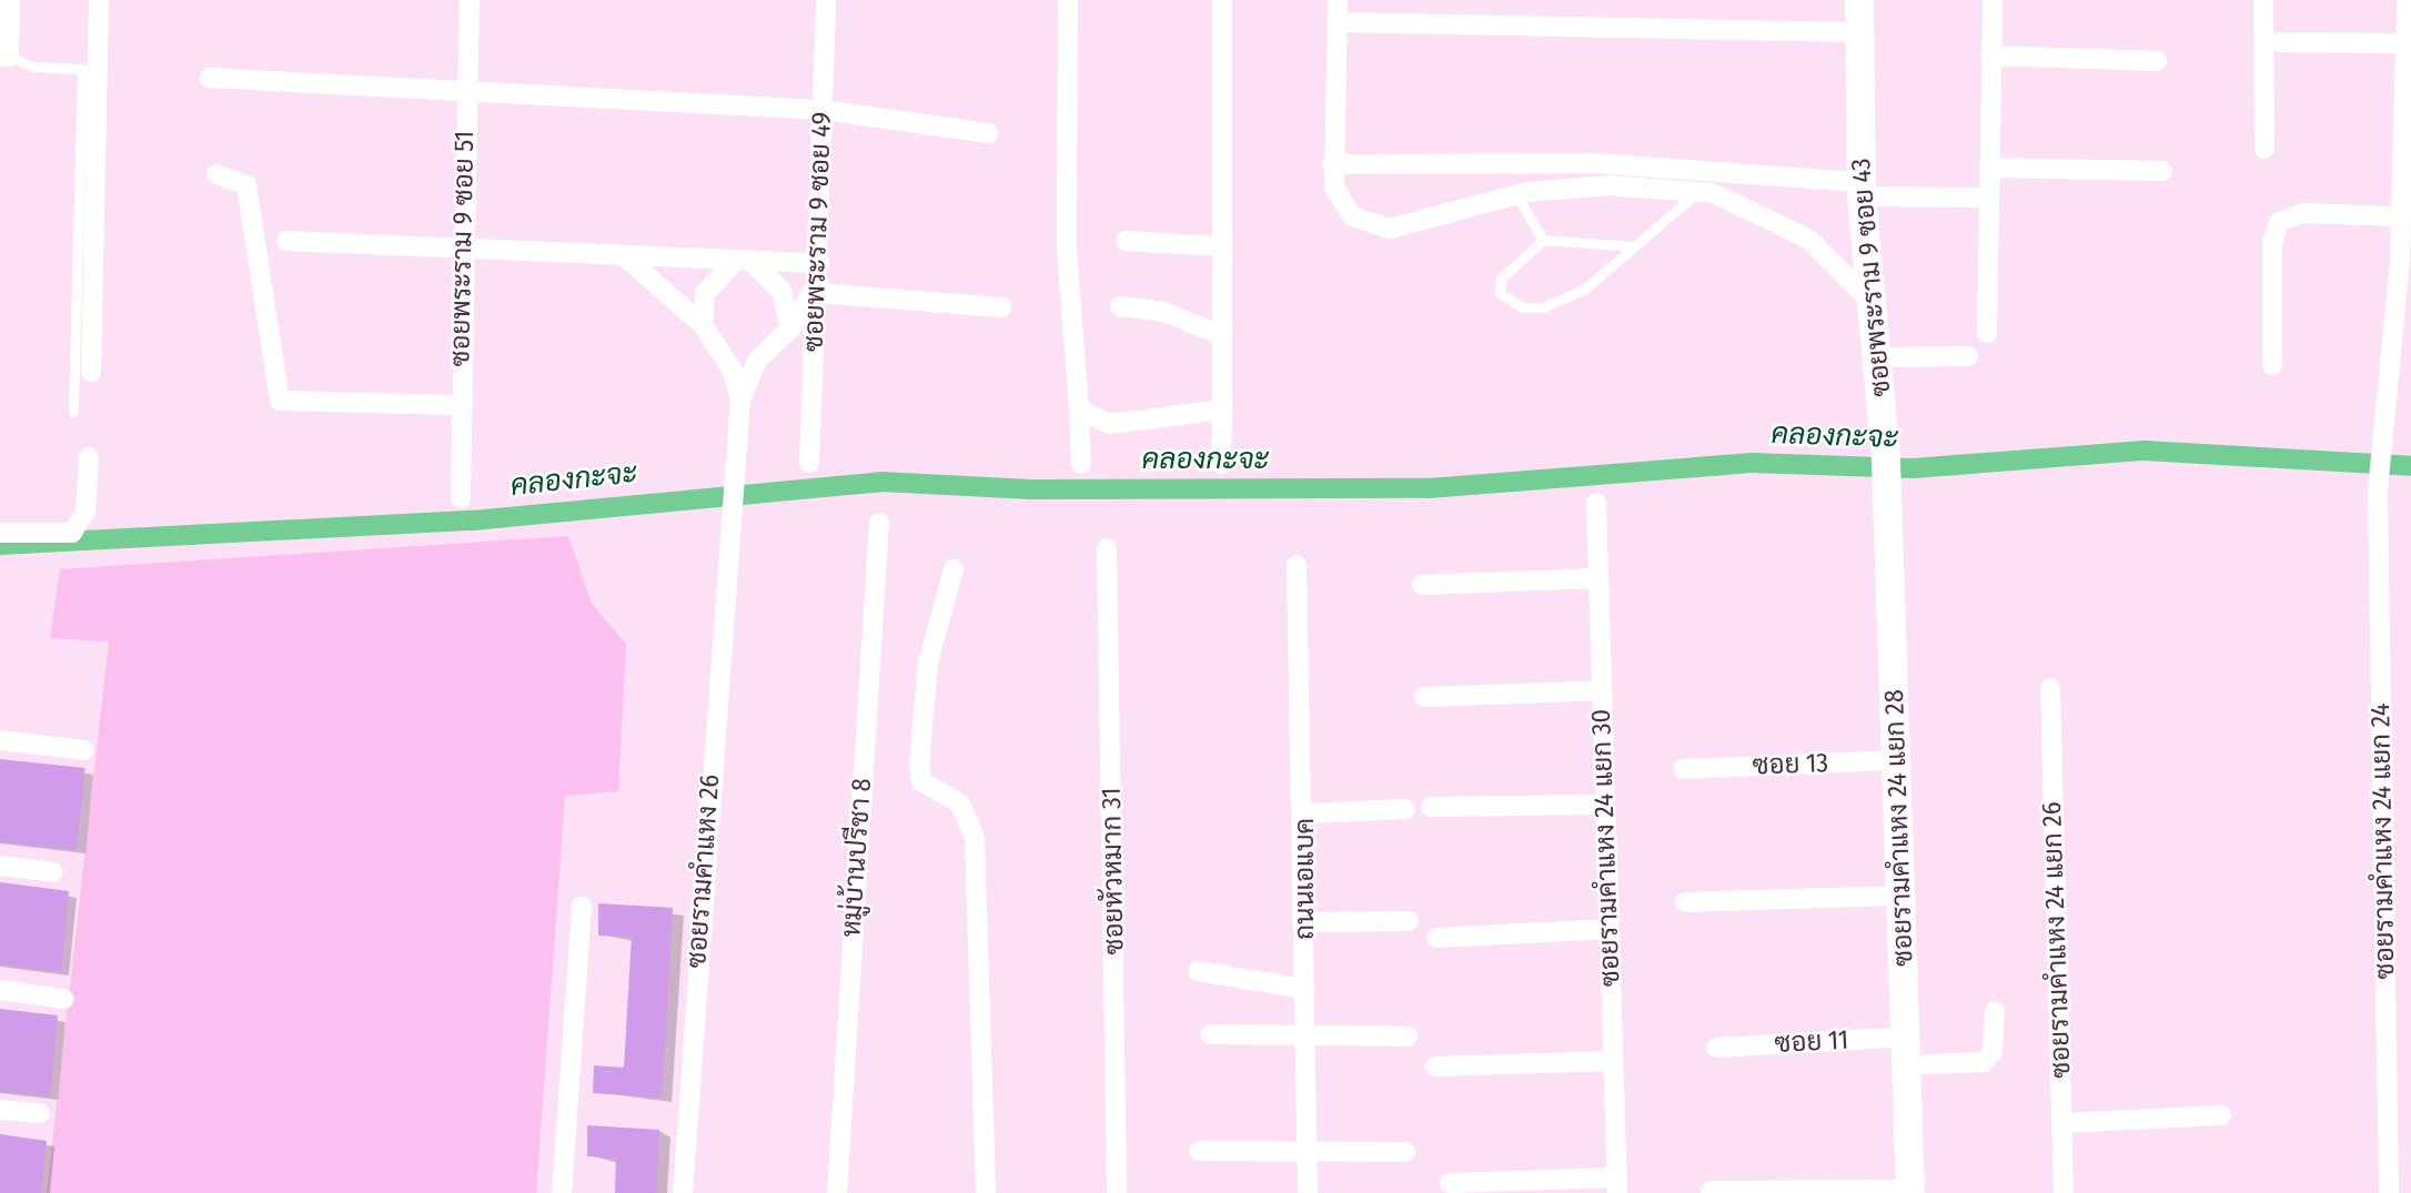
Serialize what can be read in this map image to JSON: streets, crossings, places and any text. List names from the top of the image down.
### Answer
{
  "streets": {
    "street": [
      "ซอยพระราม 9 ซอย 49",
      "ซอยพระราม 9 ซอย 51",
      "ซอยพระราม 9 ซอย 43",
      "ซอย 13",
      "ซอยรามคำแหง 24 แยก 28",
      "ซอยรามคำแหง 24 แยก 24",
      "ซอยรามคำแหง 24 แยก 30",
      "หมู่บ้านปรีชา 8",
      "ซอยรามคำแหง 26",
      "ซอยหัวหมาก 31",
      "ถนนเอแบค",
      "ซอยรามคำแหง 24 แยก 26",
      "ซอย 11"
    ]
  },
  "crossings": [
    ["ซอยพระราม 9 ซอย 43", "ซอยรามคำแหง 24 แยก 28"],
    ["ซอย 13", "ซอยรามคำแหง 24 แยก 28"],
    ["ซอยรามคำแหง 24 แยก 28", "ซอย 11"]
  ],
  "water": ["คลองกะจะ"]
}
